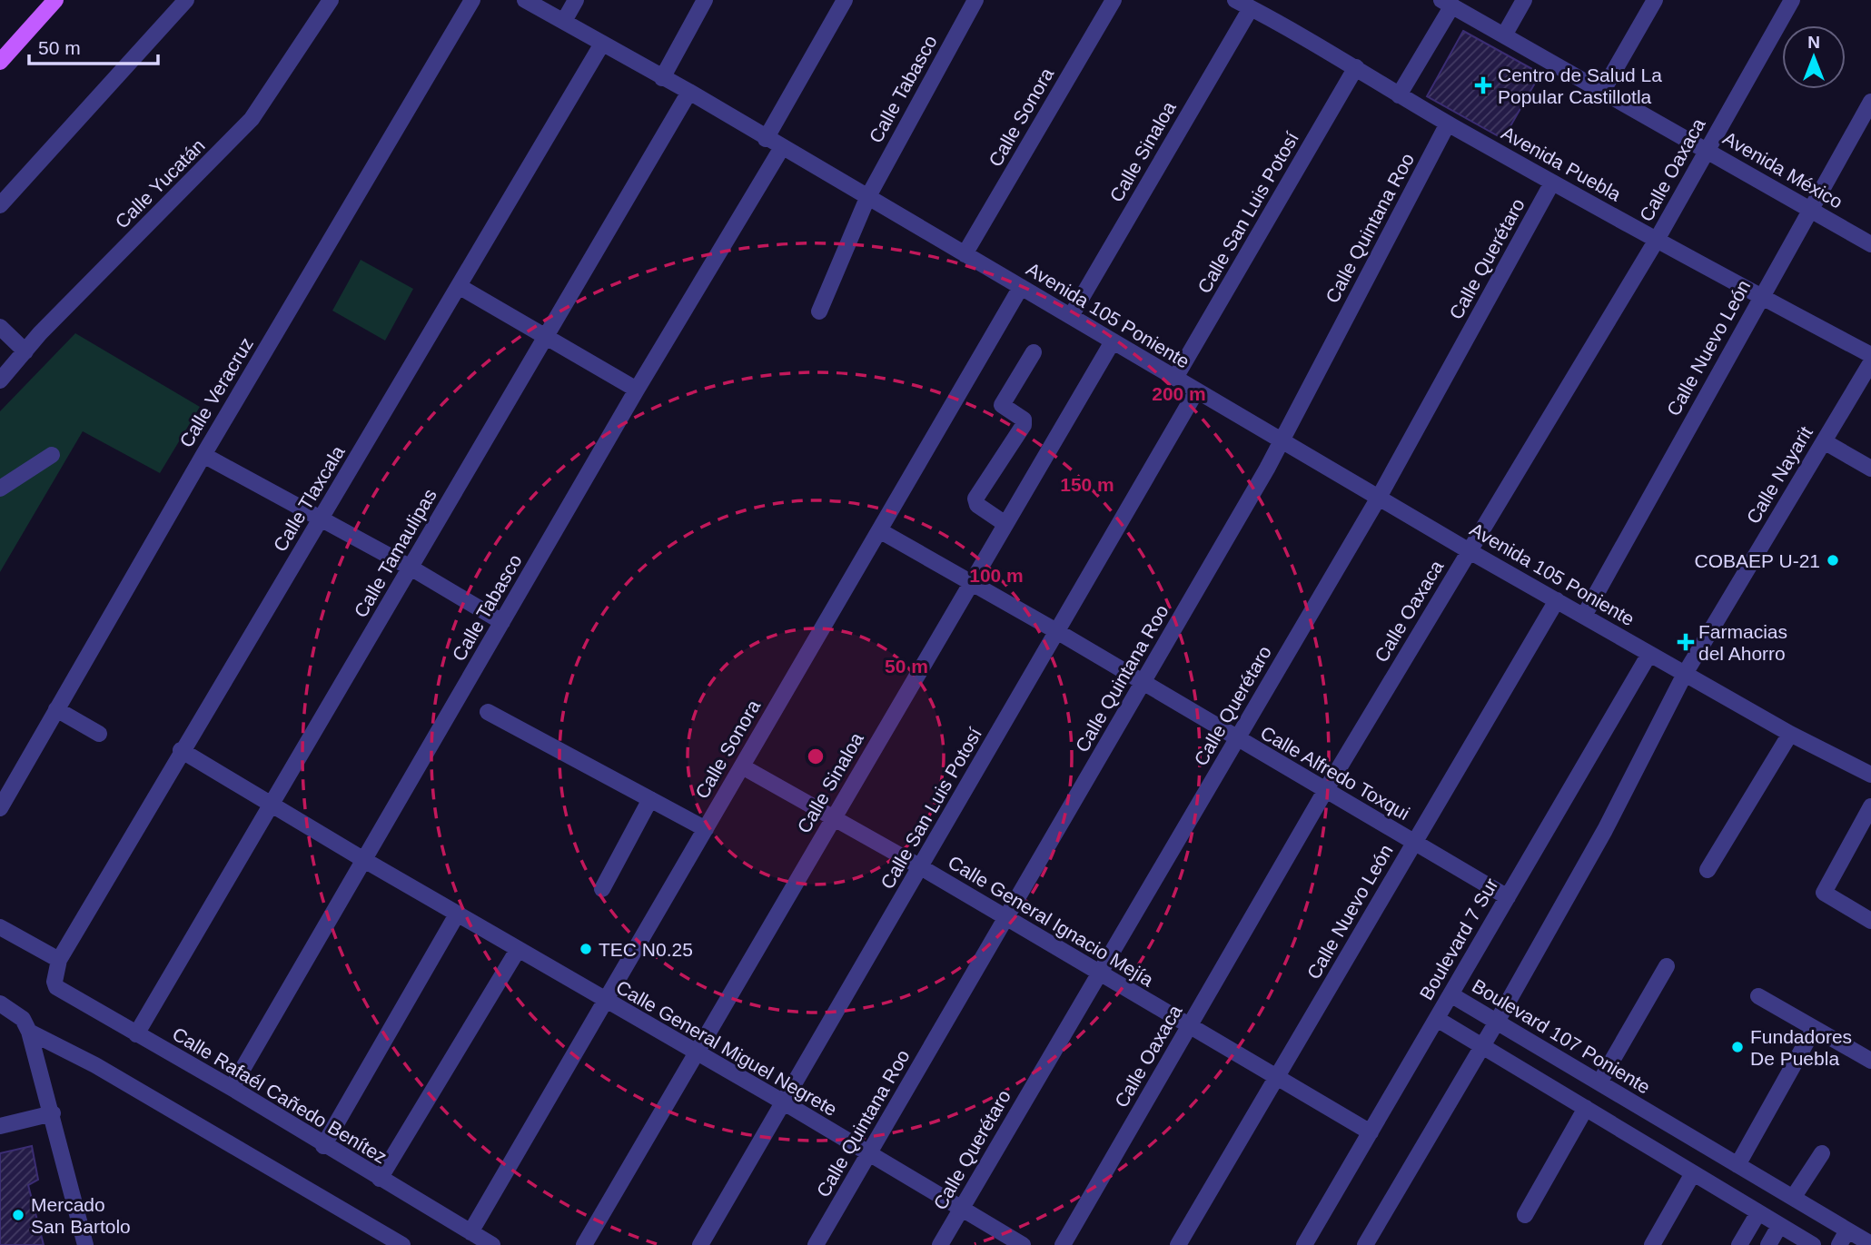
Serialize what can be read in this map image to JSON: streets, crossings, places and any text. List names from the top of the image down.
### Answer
{
  "streets": {
    "street": [
      "Calle Tabasco",
      "Calle Sonora",
      "Calle Sinaloa",
      "Avenida Puebla",
      "Calle Oaxaca",
      "Avenida México",
      "Calle Yucatán",
      "Calle San Luis Potosí",
      "Calle Quintana Roo",
      "Calle Querétaro",
      "Avenida 105 Poniente",
      "Calle Nuevo León",
      "Calle Veracruz",
      "Calle Nayarit",
      "Calle Tlaxcala",
      "Calle Tamaulipas",
      "Calle Alfredo Toxqui",
      "Calle General Ignacio Mejía",
      "Boulevard 7 Sur",
      "Boulevard 107 Poniente",
      "Calle General Miguel Negrete",
      "Calle Rafaél Cañedo Benítez"
    ]
  },
  "crossings": [
    ["Calle Tabasco", "Avenida 105 Poniente"],
    ["Calle Tabasco", "Calle General Miguel Negrete"],
    ["Calle Tabasco", "Calle Rafaél Cañedo Benítez"],
    ["Calle Sonora", "Avenida 105 Poniente"],
    ["Calle Sonora", "Calle Alfredo Toxqui"],
    ["Calle Sonora", "Calle General Ignacio Mejía"],
    ["Calle Sonora", "Calle General Miguel Negrete"],
    ["Calle Sonora", "Calle Rafaél Cañedo Benítez"],
    ["Calle Sinaloa", "Avenida Puebla"],
    ["Calle Sinaloa", "Avenida 105 Poniente"],
    ["Calle Sinaloa", "Calle Alfredo Toxqui"],
    ["Calle Sinaloa", "Calle General Ignacio Mejía"],
    ["Calle Sinaloa", "Calle General Miguel Negrete"],
    ["Avenida Puebla", "Calle Oaxaca"],
    ["Avenida Puebla", "Calle San Luis Potosí"],
    ["Avenida Puebla", "Calle Quintana Roo"],
    ["Avenida Puebla", "Calle Querétaro"],
    ["Avenida Puebla", "Calle Nuevo León"],
    ["Calle Oaxaca", "Avenida México"],
    ["Calle Oaxaca", "Avenida 105 Poniente"],
    ["Calle Oaxaca", "Calle Alfredo Toxqui"],
    ["Calle Oaxaca", "Calle General Ignacio Mejía"],
    ["Avenida México", "Calle Nuevo León"],
    ["Calle San Luis Potosí", "Avenida 105 Poniente"],
    ["Calle San Luis Potosí", "Calle Alfredo Toxqui"],
    ["Calle San Luis Potosí", "Calle General Ignacio Mejía"],
    ["Calle San Luis Potosí", "Calle General Miguel Negrete"],
    ["Calle Quintana Roo", "Avenida 105 Poniente"],
    ["Calle Quintana Roo", "Calle Alfredo Toxqui"],
    ["Calle Quintana Roo", "Calle General Ignacio Mejía"],
    ["Calle Quintana Roo", "Calle General Miguel Negrete"],
    ["Calle Querétaro", "Avenida 105 Poniente"],
    ["Calle Querétaro", "Calle Alfredo Toxqui"],
    ["Calle Querétaro", "Calle General Ignacio Mejía"],
    ["Calle Querétaro", "Calle General Miguel Negrete"],
    ["Avenida 105 Poniente", "Calle Nuevo León"],
    ["Avenida 105 Poniente", "Calle Nayarit"],
    ["Avenida 105 Poniente", "Calle Tlaxcala"],
    ["Avenida 105 Poniente", "Calle Tamaulipas"],
    ["Avenida 105 Poniente", "Boulevard 7 Sur"],
    ["Calle Nuevo León", "Calle Alfredo Toxqui"],
    ["Calle Nuevo León", "Calle General Ignacio Mejía"],
    ["Calle Tlaxcala", "Calle General Miguel Negrete"],
    ["Calle Tlaxcala", "Calle Rafaél Cañedo Benítez"],
    ["Calle Tamaulipas", "Calle General Miguel Negrete"],
    ["Calle Tamaulipas", "Calle Rafaél Cañedo Benítez"],
    ["Calle Alfredo Toxqui", "Boulevard 7 Sur"],
    ["Calle General Ignacio Mejía", "Boulevard 7 Sur"],
    ["Boulevard 7 Sur", "Boulevard 107 Poniente"]
  ],
  "places": {
    "health": ["Centro de Salud La Popular Castillotla", "Farmacias del Ahorro"],
    "other": [
      "COBAEP U-21",
      "TEC N0.25",
      "Fundadores De Puebla",
      "Mercado San Bartolo"
    ]
  },
  "scale_bar": "50 m",
  "north": "top",
  "rings": [
    "200 m",
    "150 m",
    "100 m",
    "50 m"
  ]
}
